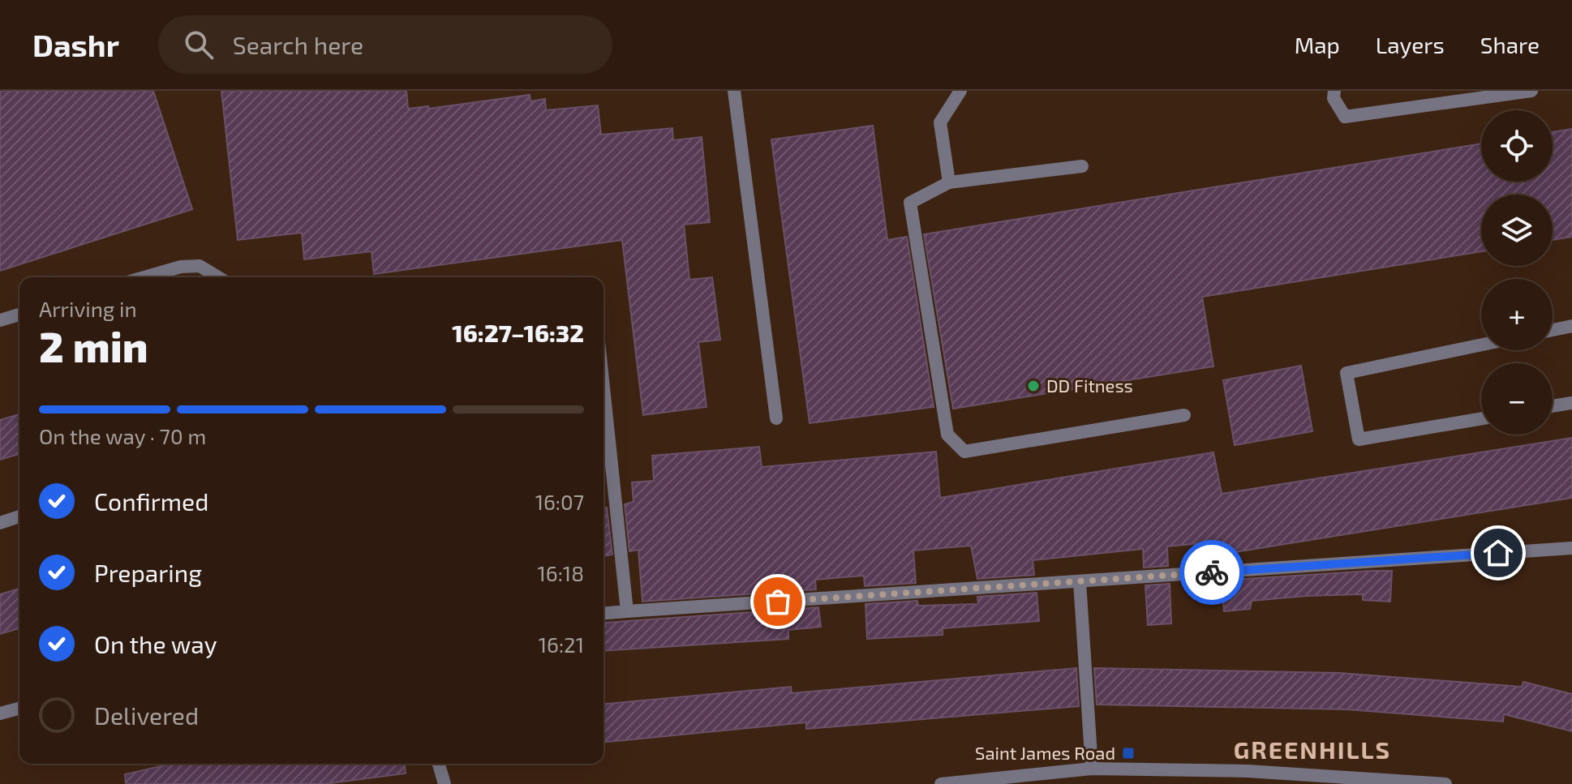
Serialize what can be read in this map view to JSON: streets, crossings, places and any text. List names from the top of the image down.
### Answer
{
  "districts": ["GREENHILLS"],
  "places": {
    "other": ["DD Fitness"],
    "transit": ["Saint James Road"]
  },
  "page": {
    "header": "Dashr",
    "search": "Search here",
    "nav": ["Map", "Layers", "Share"],
    "map_buttons": ["+", "−"],
    "heading": ["2 min", "Arriving in", "16:27–16:32"],
    "bar": "On the way · 70 m",
    "list": [
      ["Confirmed", "16:07"],
      ["Preparing", "16:18"],
      ["On the way", "16:21"],
      "Delivered"
    ]
  }
}
